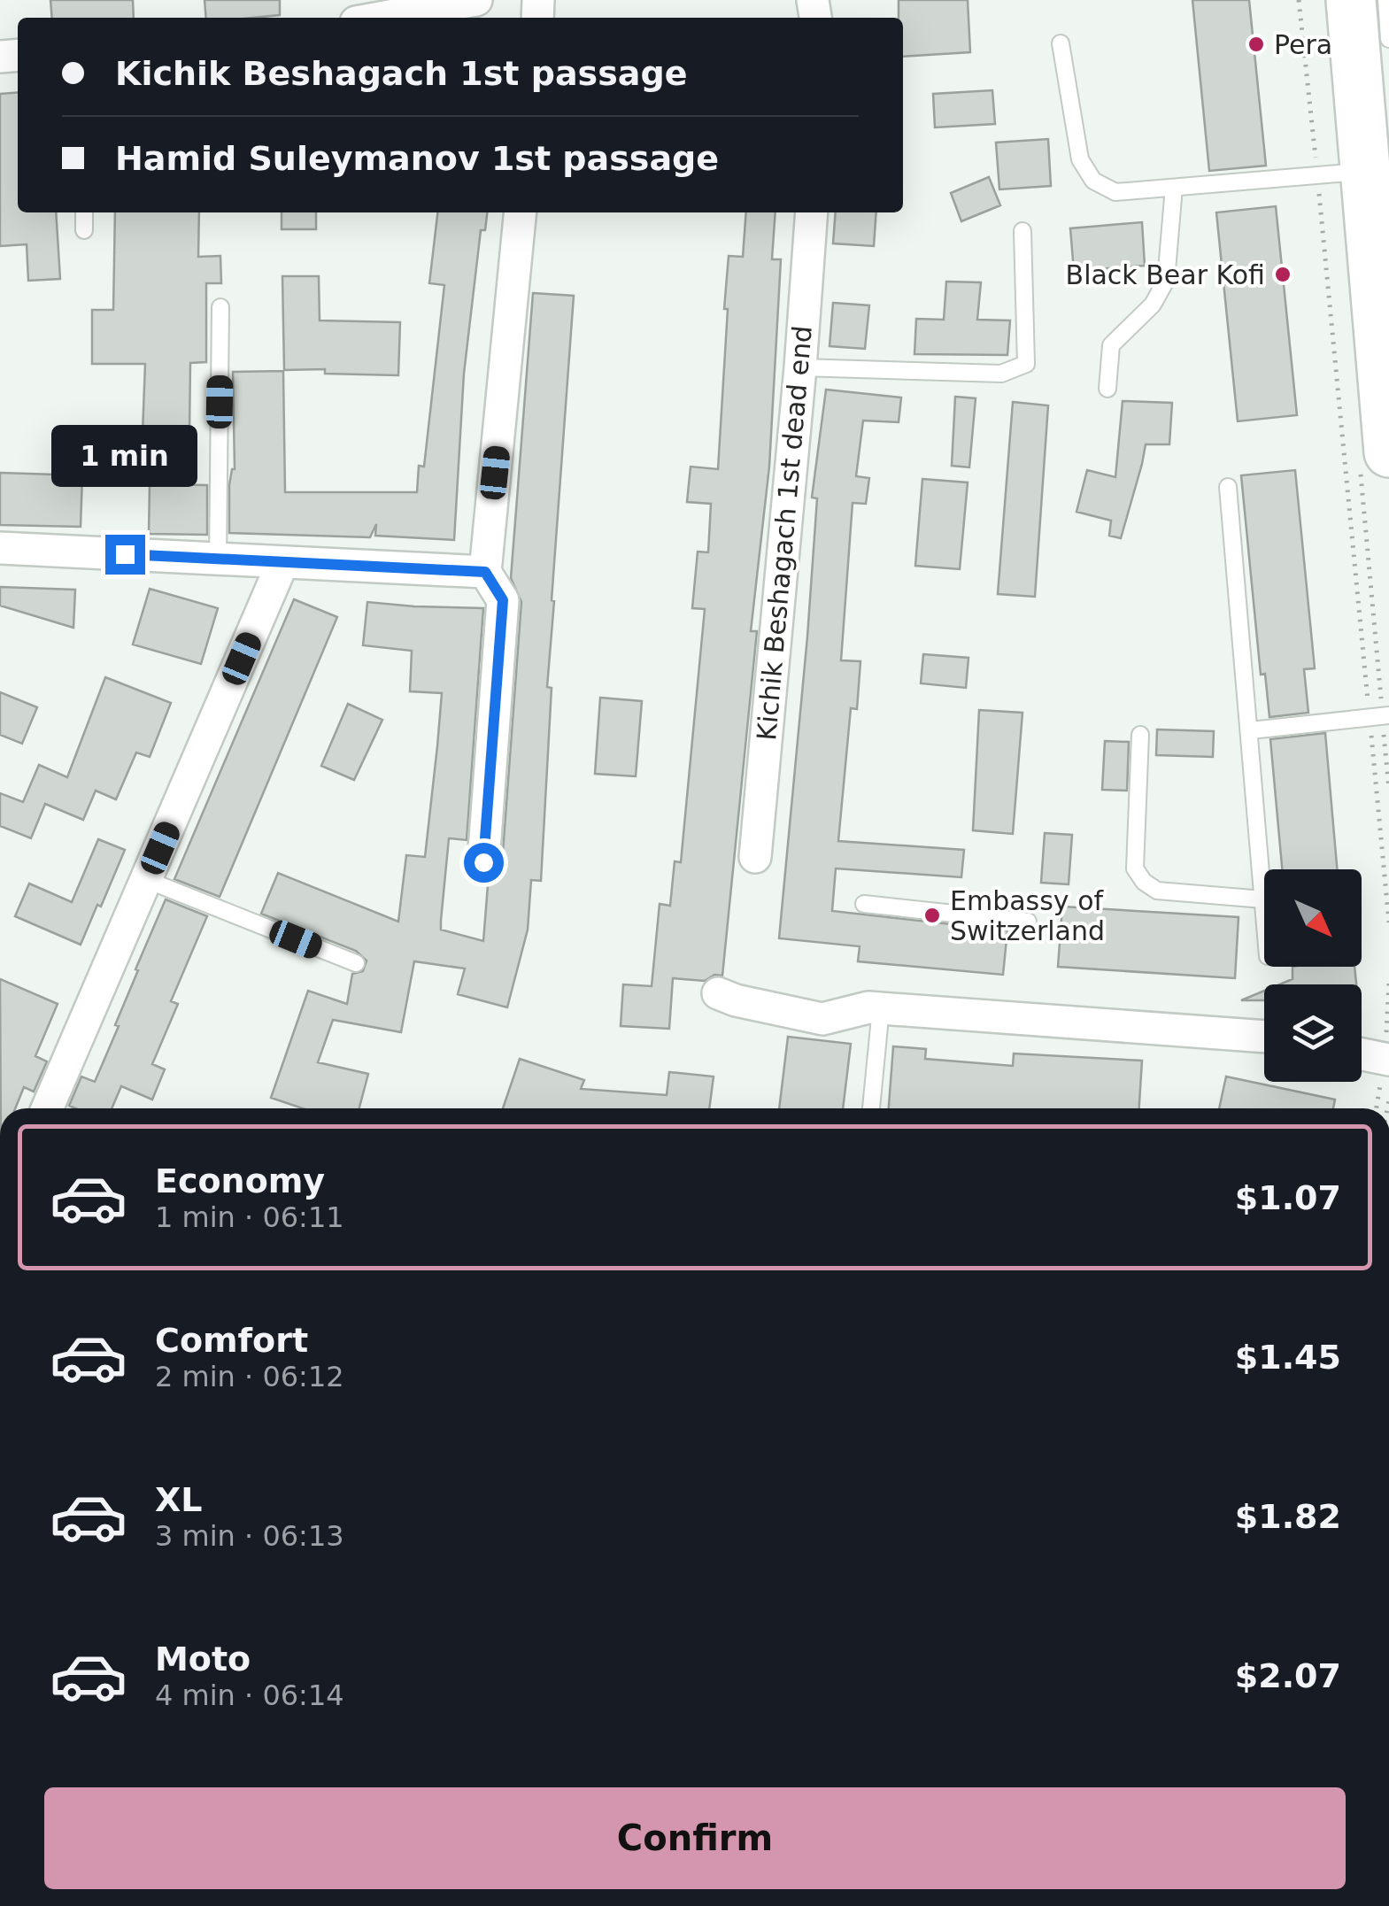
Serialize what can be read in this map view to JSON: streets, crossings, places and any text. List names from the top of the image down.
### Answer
{
  "streets": {
    "street": ["Kichik Beshagach 1st dead end"]
  },
  "places": ["Pera", "Black Bear Kofi", "Embassy of Switzerland"],
  "north": "bottom right",
  "page": {
    "banner": ["Kichik Beshagach 1st passage", "Hamid Suleymanov 1st passage"],
    "bubble": "1 min",
    "list": [
      {
        "name": "Economy",
        "note": "1 min · 06:11",
        "value": "$1.07"
      },
      {
        "name": "Comfort",
        "note": "2 min · 06:12",
        "value": "$1.45"
      },
      {
        "name": "XL",
        "note": "3 min · 06:13",
        "value": "$1.82"
      },
      {
        "name": "Moto",
        "note": "4 min · 06:14",
        "value": "$2.07"
      }
    ],
    "buttons": "Confirm"
  }
}
